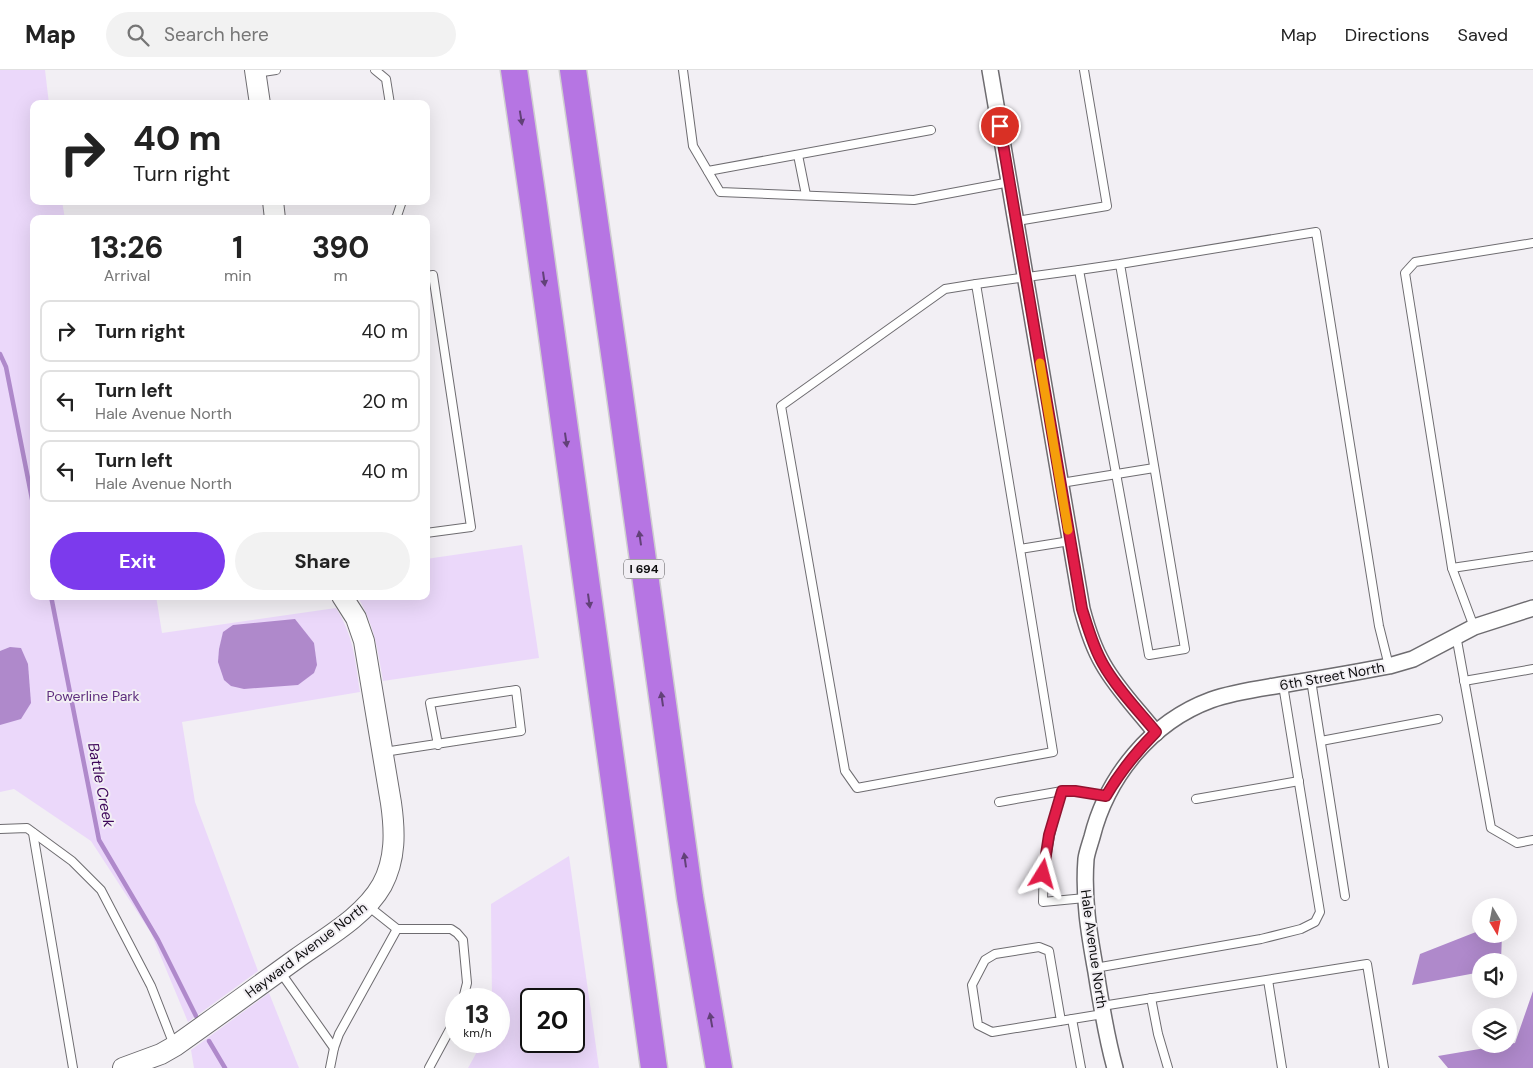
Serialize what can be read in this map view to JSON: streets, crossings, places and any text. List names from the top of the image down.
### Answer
{
  "streets": {
    "highway": ["I 694"],
    "street": ["6th Street North", "Hale Avenue North", "Hayward Avenue North"]
  },
  "crossings": [
    ["6th Street North", "Hale Avenue North"]
  ],
  "water": ["Battle Creek"],
  "parks": ["Powerline Park"],
  "north": "bottom",
  "page": {
    "header": "Map",
    "search": "Search here",
    "nav": ["Map", "Directions", "Saved"],
    "turn": ["40 m", "Turn right"],
    "eta": [
      "13:26",
      "Arrival",
      "1",
      "min",
      "390",
      "m"
    ],
    "list": [
      {
        "name": "Turn right",
        "value": "40 m"
      },
      {
        "name": "Turn left",
        "note": "Hale Avenue North",
        "value": "20 m"
      },
      {
        "name": "Turn left",
        "note": "Hale Avenue North",
        "value": "40 m"
      }
    ],
    "buttons": ["Exit", "Share"],
    "speed": "13 km/h",
    "limit": "20"
  }
}
